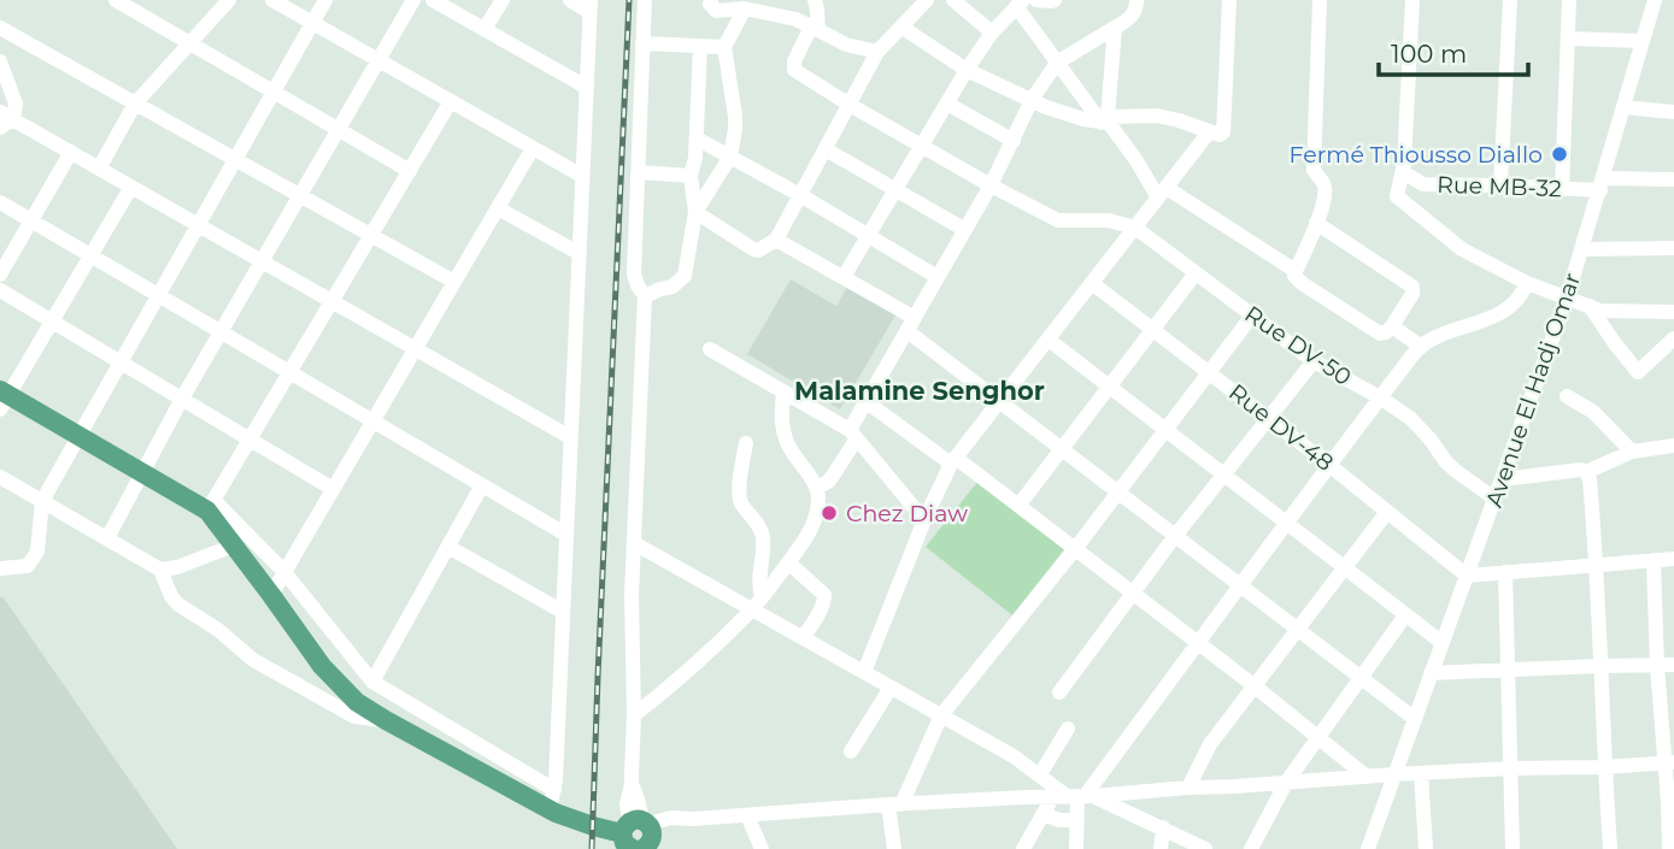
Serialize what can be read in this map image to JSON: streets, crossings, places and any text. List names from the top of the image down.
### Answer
{
  "streets": {
    "street": [
      "Rue MB-32",
      "Rue DV-50",
      "Avenue El Hadj Omar",
      "Rue DV-48"
    ]
  },
  "crossings": [
    ["Rue MB-32", "Avenue El Hadj Omar"],
    ["Rue DV-50", "Avenue El Hadj Omar"],
    ["Avenue El Hadj Omar", "Rue DV-48"]
  ],
  "districts": ["Malamine Senghor"],
  "places": ["Fermé Thiousso Diallo", "Chez Diaw"],
  "scale_bar": "100 m"
}
